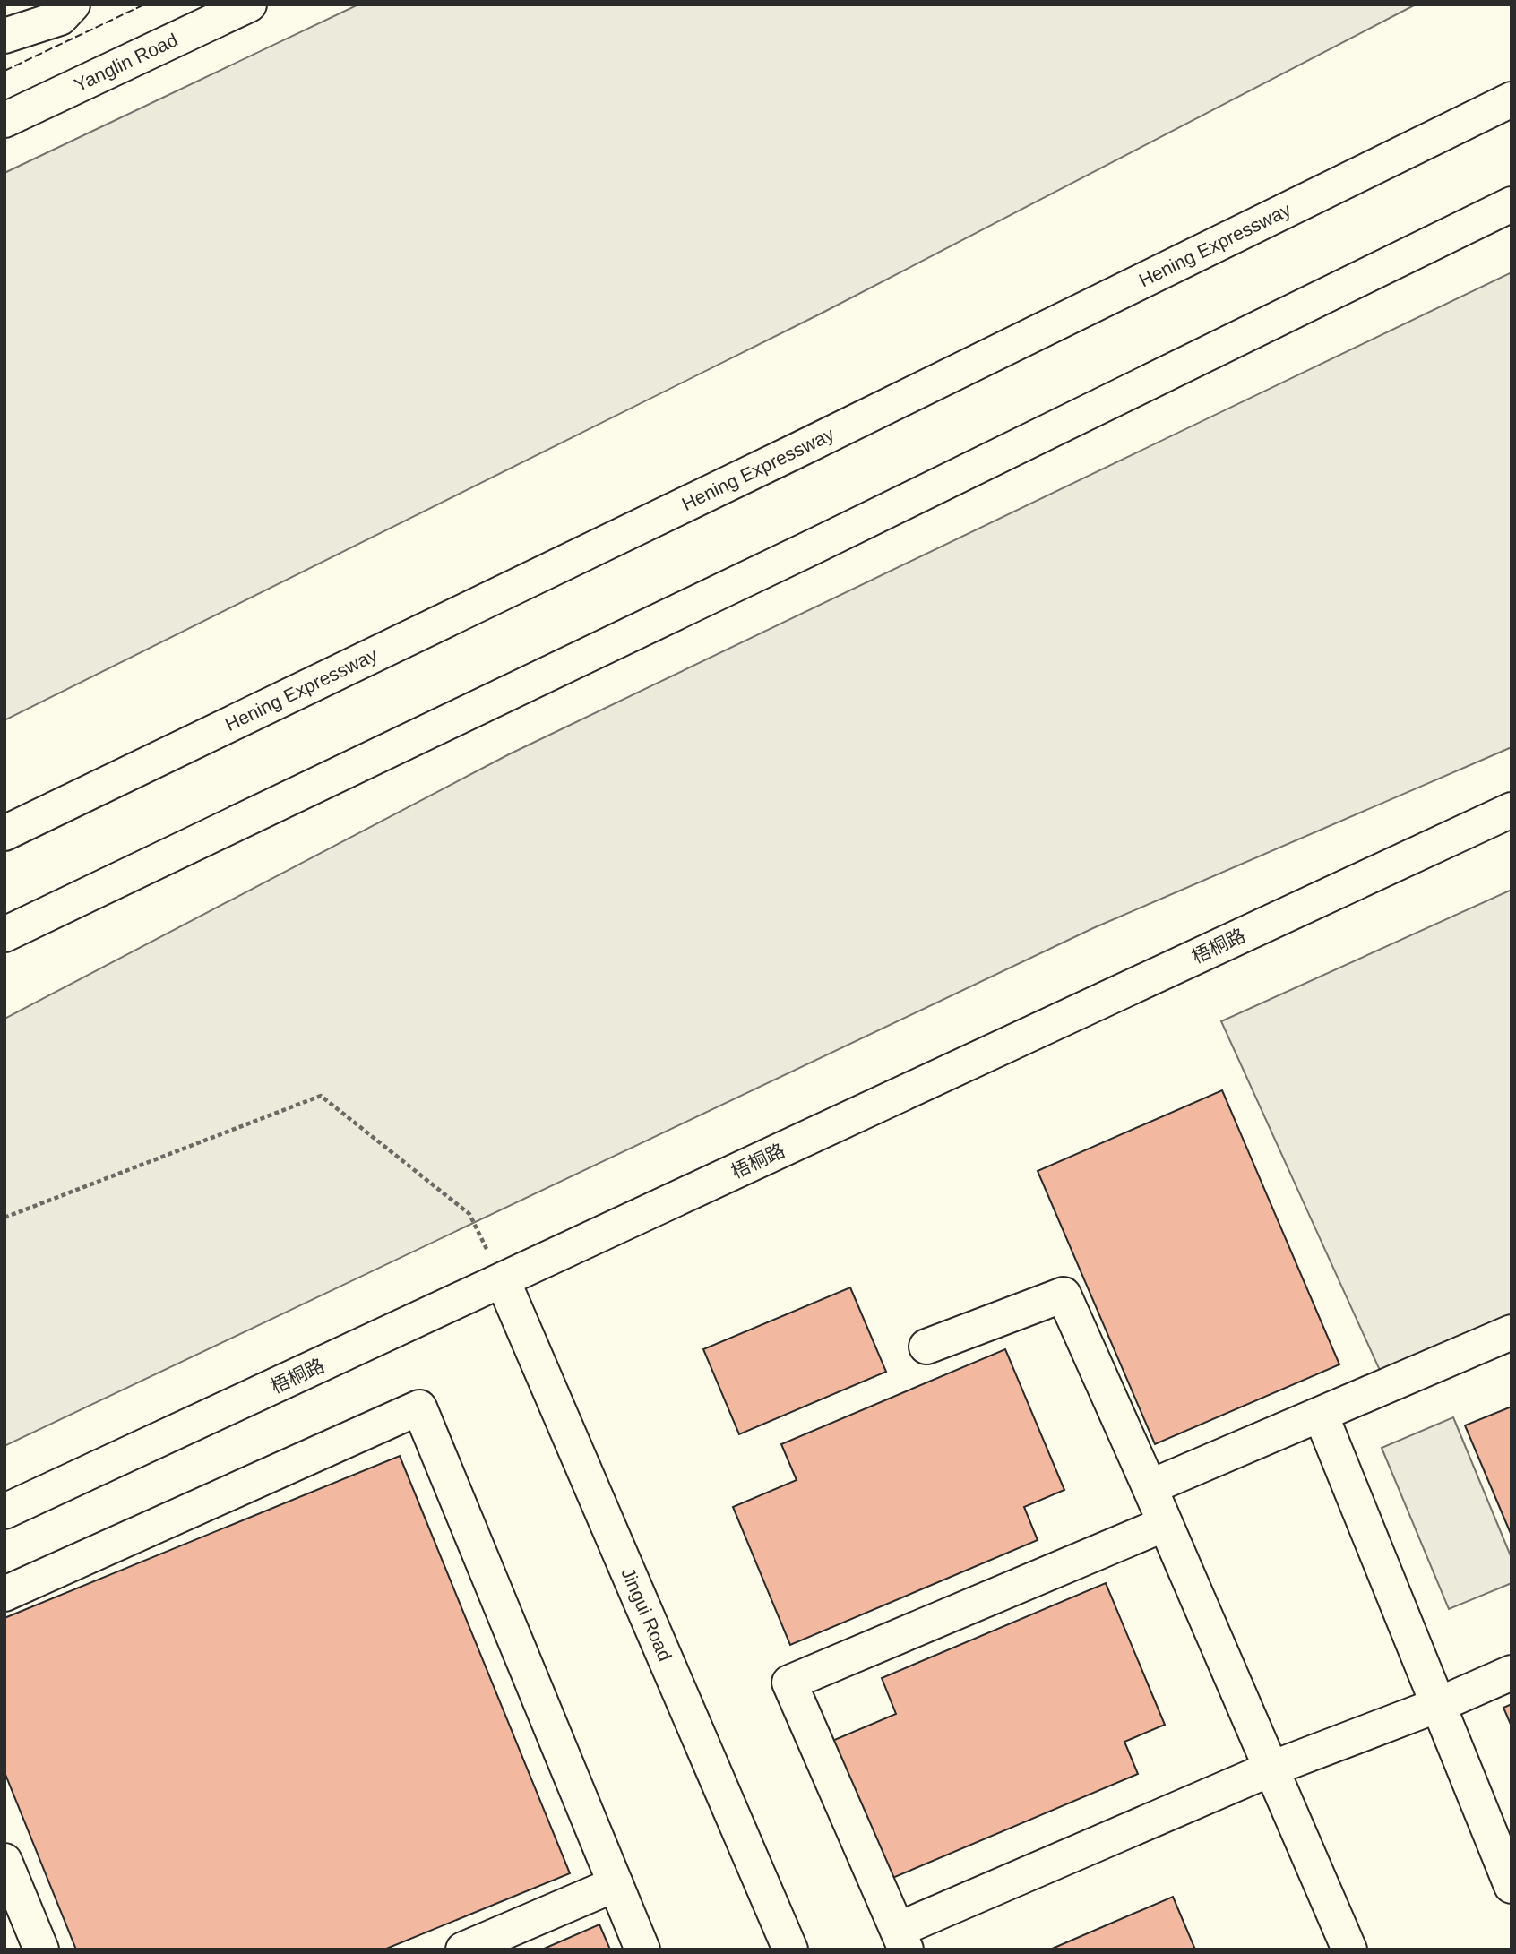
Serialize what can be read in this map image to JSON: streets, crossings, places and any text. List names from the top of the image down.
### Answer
{
  "streets": {
    "main road": [
      "Yanglin Road",
      "Hening Expressway",
      "梧桐路",
      "Jingui Road"
    ]
  },
  "crossings": [
    ["梧桐路", "Jingui Road"]
  ]
}
